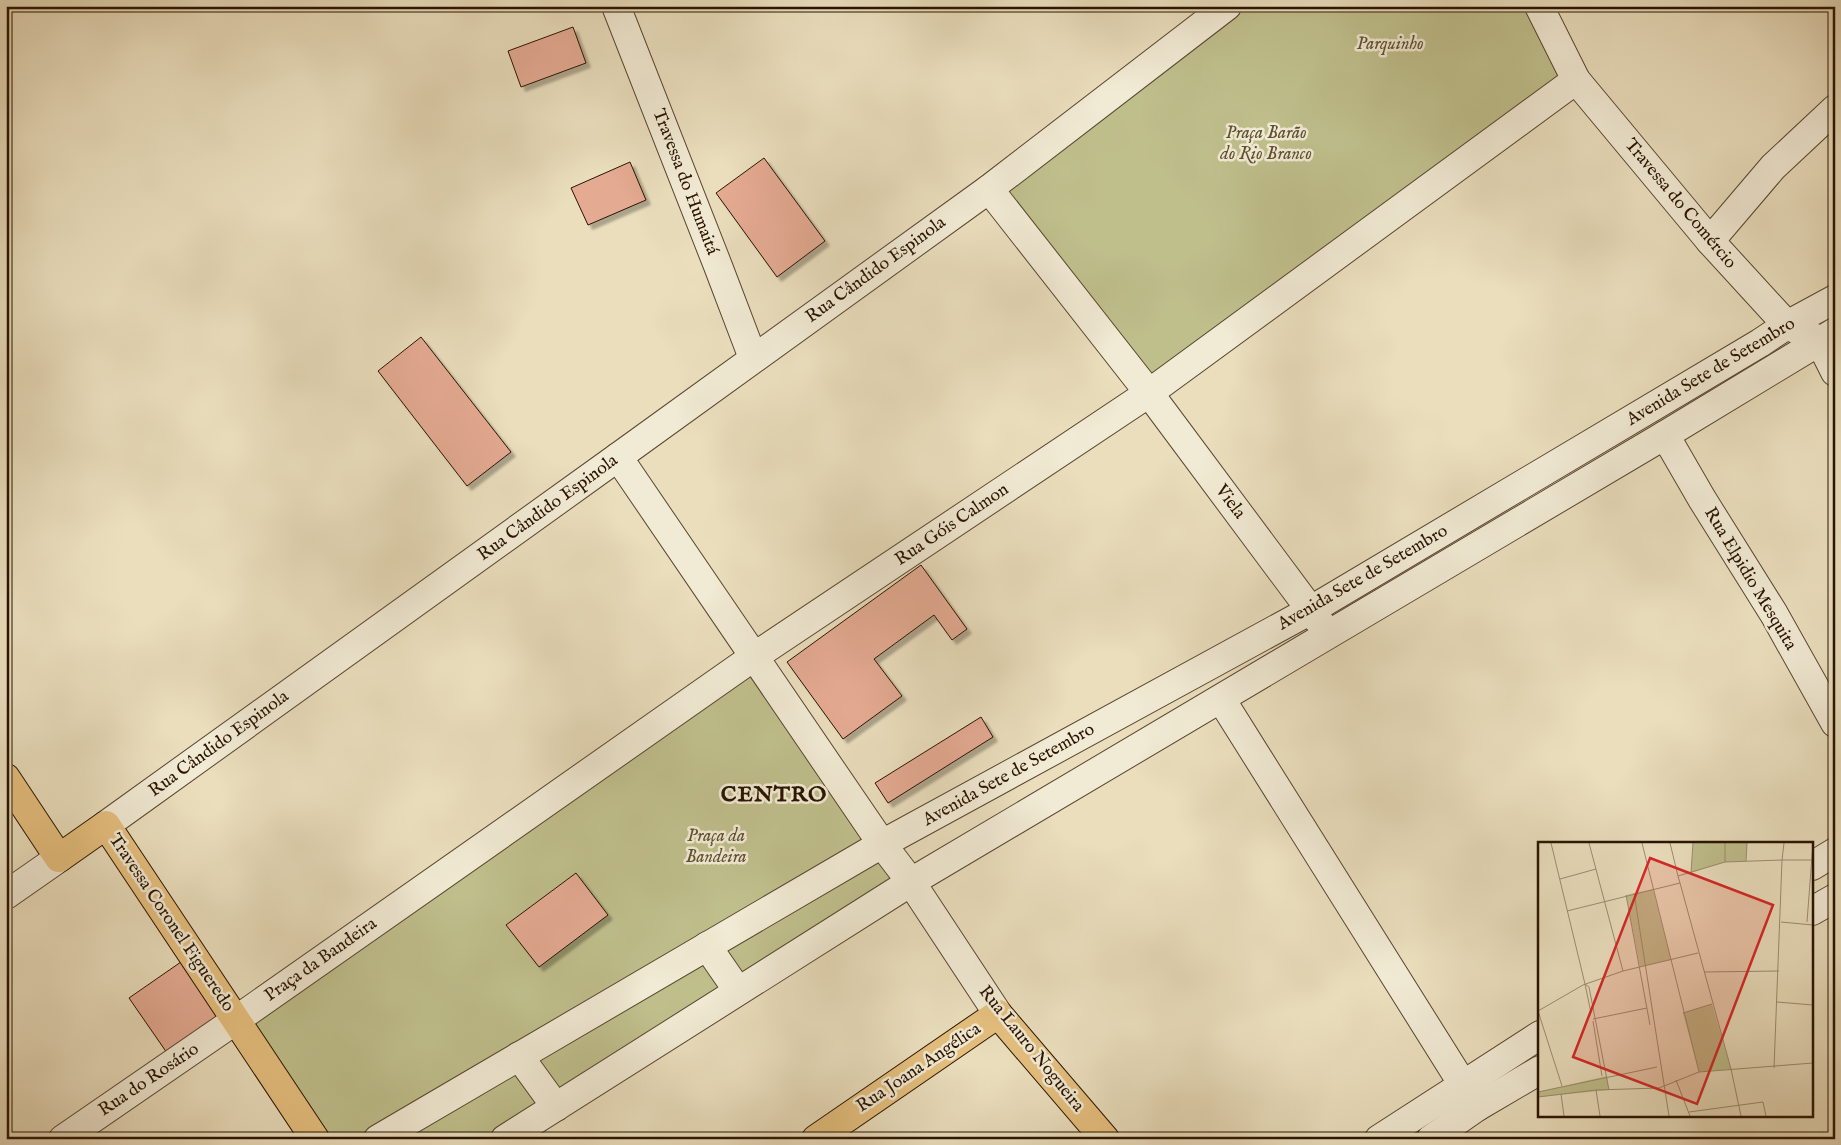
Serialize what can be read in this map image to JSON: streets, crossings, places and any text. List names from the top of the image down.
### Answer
{
  "streets": {
    "main road": ["Travessa Coronel Figueredo", "Rua Lauro Nogueira", "Rua Joana Angélica"],
    "street": [
      "Travessa do Humaitá",
      "Travessa do Comércio",
      "Rua Cândido Espinola",
      "Avenida Sete de Setembro",
      "Viela",
      "Rua Góis Calmon",
      "Rua Elpidio Mesquita",
      "Praça da Bandeira",
      "Rua do Rosário"
    ]
  },
  "crossings": [
    ["Travessa do Humaitá", "Rua Cândido Espinola"],
    ["Travessa do Comércio", "Avenida Sete de Setembro"],
    ["Rua Cândido Espinola", "Travessa Coronel Figueredo"],
    ["Avenida Sete de Setembro", "Viela"],
    ["Avenida Sete de Setembro", "Rua Elpidio Mesquita"],
    ["Avenida Sete de Setembro", "Rua Lauro Nogueira"],
    ["Viela", "Rua Góis Calmon"],
    ["Rua Góis Calmon", "Praça da Bandeira"],
    ["Travessa Coronel Figueredo", "Praça da Bandeira"],
    ["Travessa Coronel Figueredo", "Rua do Rosário"],
    ["Praça da Bandeira", "Rua do Rosário"],
    ["Rua Lauro Nogueira", "Rua Joana Angélica"]
  ],
  "districts": ["CENTRO"],
  "parks": ["Parquinho", "Praça Barão do Rio Branco", "Praça da Bandeira"]
}
